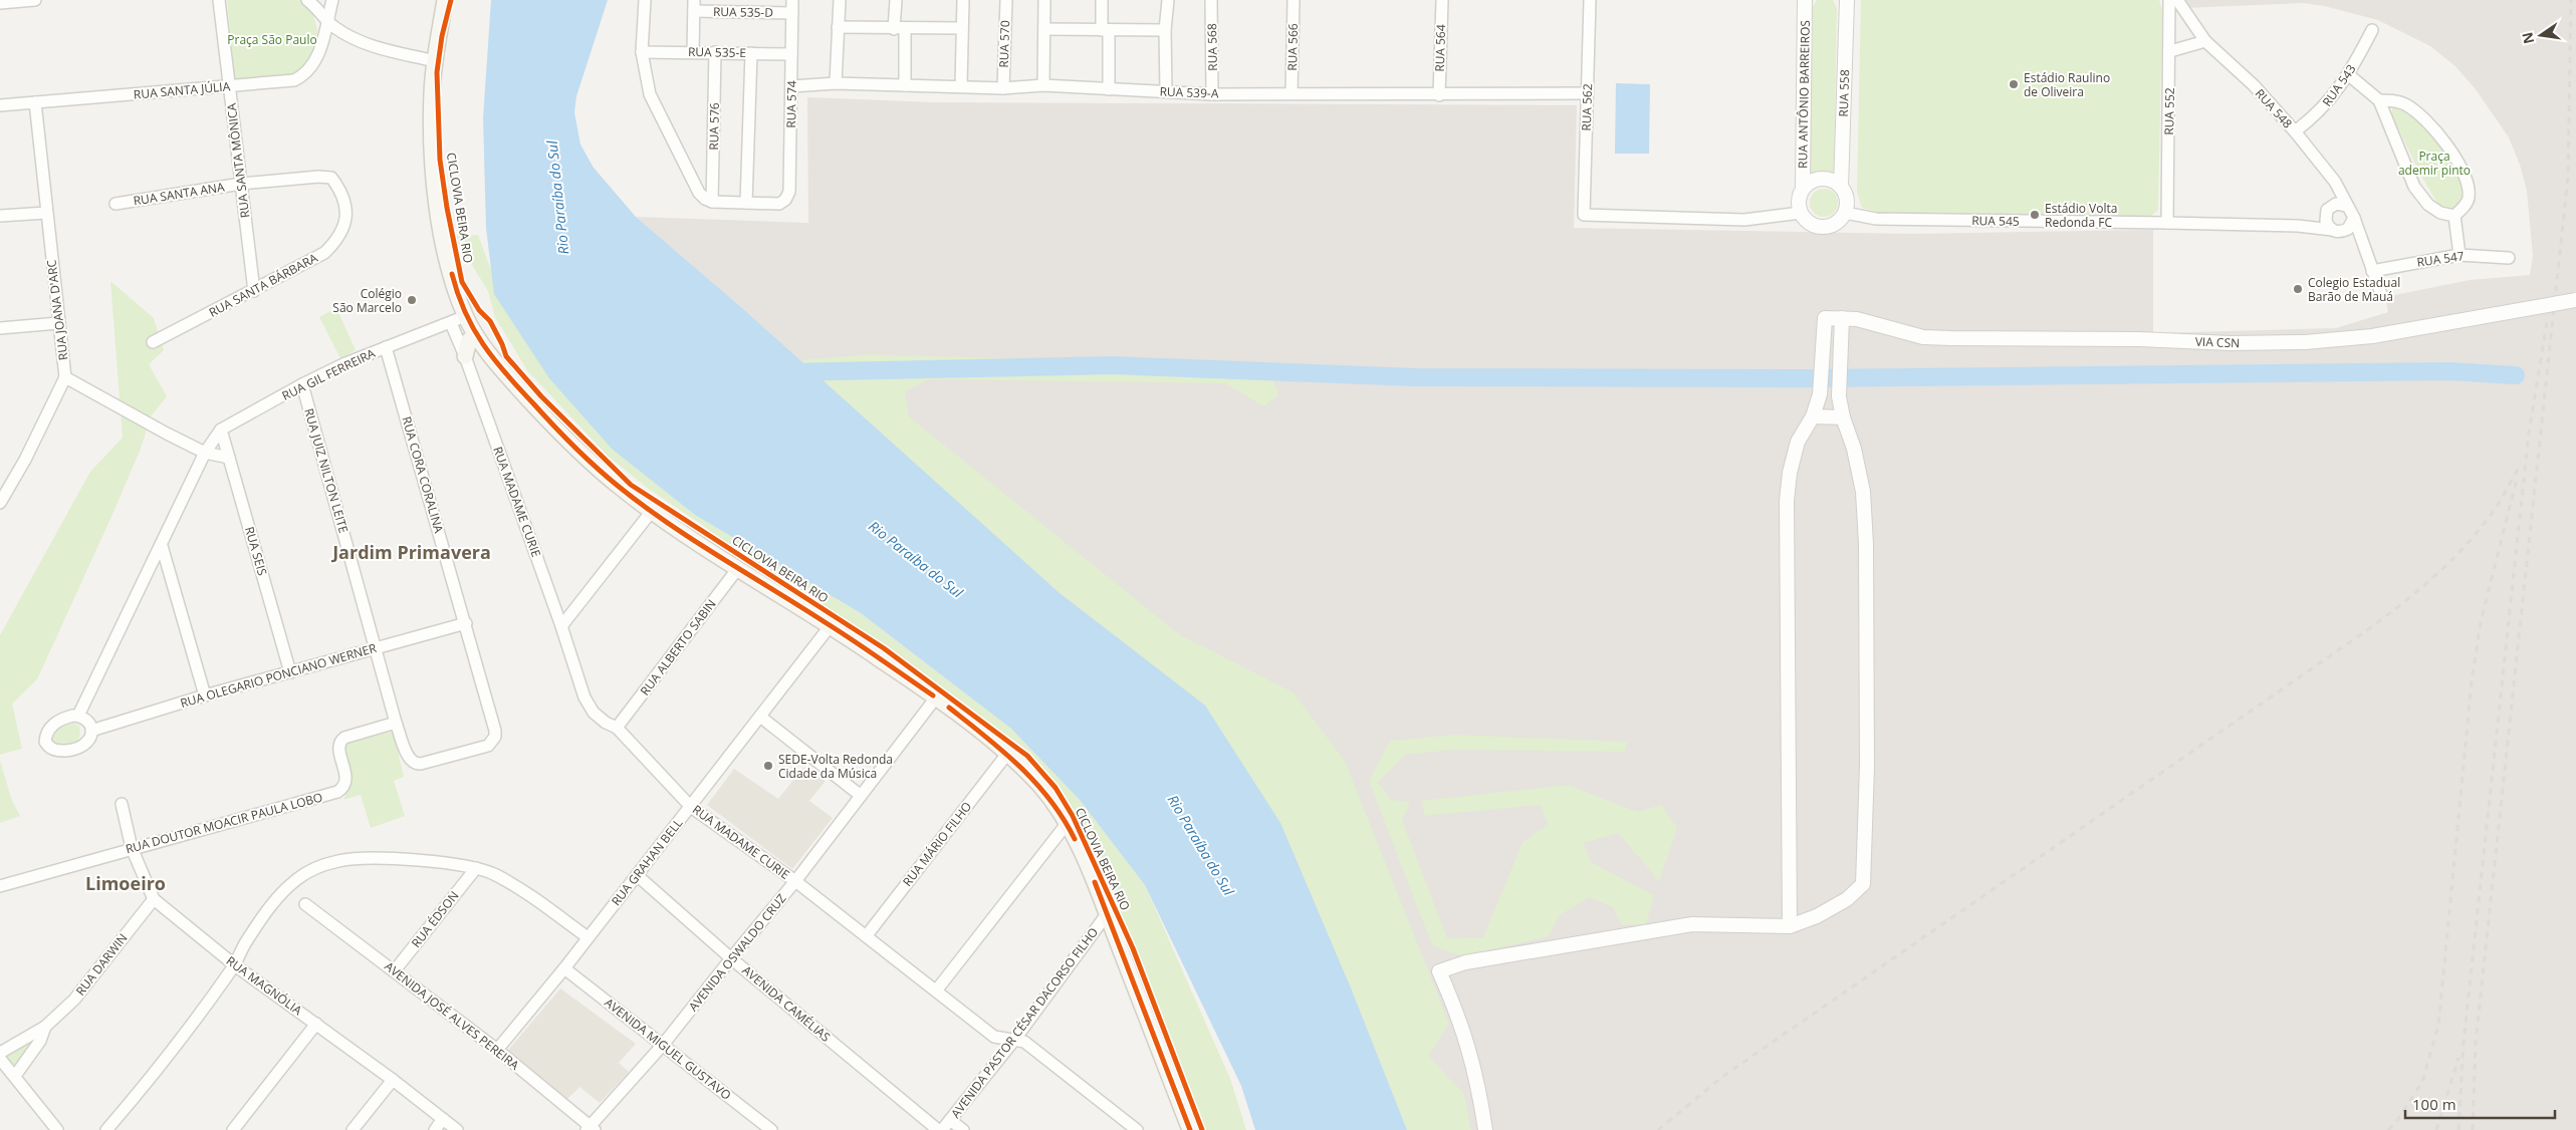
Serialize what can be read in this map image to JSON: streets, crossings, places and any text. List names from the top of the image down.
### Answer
{
  "streets": {
    "street": [
      "RUA 535-D",
      "RUA 570",
      "RUA 568",
      "RUA 566",
      "RUA 564",
      "RUA 535-E",
      "RUA 543",
      "RUA SANTA JÚLIA",
      "RUA 539-A",
      "RUA 558",
      "RUA ANTÔNIO BARREIROS",
      "RUA 574",
      "RUA 562",
      "RUA 548",
      "RUA 552",
      "RUA 576",
      "RUA SANTA MÔNICA",
      "RUA SANTA ANA",
      "RUA 545",
      "RUA 547",
      "RUA SANTA BÁRBARA",
      "RUA JOANA D'ARC",
      "VIA CSN",
      "RUA GIL FERREIRA",
      "RUA JUIZ NILTON LEITE",
      "RUA CORA CORALINA",
      "RUA MADAME CURIE",
      "RUA SEIS",
      "RUA ALBERTO SABIN",
      "RUA OLEGARIO PONCIANO WERNER",
      "RUA DOUTOR MOACIR PAULA LOBO",
      "RUA MÁRIO FILHO",
      "RUA GRAHAN BELL",
      "RUA ÉDSON",
      "AVENIDA OSWALDO CRUZ",
      "RUA DARWIN",
      "RUA MAGNÓLIA",
      "AVENIDA CAMÉLIAS",
      "AVENIDA JOSÉ ALVES PEREIRA",
      "AVENIDA PASTOR CÉSAR DACORSO FILHO",
      "AVENIDA MIGUEL GUSTAVO"
    ],
    "cycle path": ["CICLOVIA BEIRA RIO"]
  },
  "crossings": [
    ["RUA 535-D", "RUA 574"],
    ["RUA 570", "RUA 539-A"],
    ["RUA 568", "RUA 539-A"],
    ["RUA 566", "RUA 539-A"],
    ["RUA 564", "RUA 539-A"],
    ["RUA 535-E", "RUA 574"],
    ["RUA 535-E", "RUA 576"],
    ["RUA 543", "RUA 548"],
    ["RUA SANTA JÚLIA", "RUA SANTA MÔNICA"],
    ["RUA SANTA JÚLIA", "RUA JOANA D'ARC"],
    ["RUA 539-A", "RUA 574"],
    ["RUA 539-A", "RUA 562"],
    ["RUA 558", "RUA ANTÔNIO BARREIROS"],
    ["RUA 558", "RUA 562"],
    ["RUA 558", "RUA 545"],
    ["RUA ANTÔNIO BARREIROS", "RUA 562"],
    ["RUA ANTÔNIO BARREIROS", "RUA 545"],
    ["RUA 562", "RUA 545"],
    ["RUA 548", "RUA 545"],
    ["RUA 552", "RUA 545"],
    ["RUA SANTA MÔNICA", "RUA SANTA ANA"],
    ["RUA SANTA MÔNICA", "RUA SANTA BÁRBARA"],
    ["RUA SANTA ANA", "RUA SANTA BÁRBARA"],
    ["RUA GIL FERREIRA", "RUA JUIZ NILTON LEITE"],
    ["RUA GIL FERREIRA", "RUA CORA CORALINA"],
    ["RUA GIL FERREIRA", "RUA MADAME CURIE"],
    ["RUA GIL FERREIRA", "RUA SEIS"],
    ["RUA GIL FERREIRA", "RUA OLEGARIO PONCIANO WERNER"],
    ["RUA JUIZ NILTON LEITE", "RUA CORA CORALINA"],
    ["RUA JUIZ NILTON LEITE", "RUA OLEGARIO PONCIANO WERNER"],
    ["RUA JUIZ NILTON LEITE", "RUA DOUTOR MOACIR PAULA LOBO"],
    ["RUA CORA CORALINA", "RUA OLEGARIO PONCIANO WERNER"],
    ["RUA MADAME CURIE", "RUA ALBERTO SABIN"],
    ["RUA MADAME CURIE", "RUA MÁRIO FILHO"],
    ["RUA MADAME CURIE", "RUA GRAHAN BELL"],
    ["RUA MADAME CURIE", "AVENIDA OSWALDO CRUZ"],
    ["RUA MADAME CURIE", "AVENIDA PASTOR CÉSAR DACORSO FILHO"],
    ["RUA SEIS", "RUA OLEGARIO PONCIANO WERNER"],
    ["RUA DOUTOR MOACIR PAULA LOBO", "RUA MAGNÓLIA"],
    ["RUA GRAHAN BELL", "AVENIDA CAMÉLIAS"],
    ["RUA GRAHAN BELL", "AVENIDA JOSÉ ALVES PEREIRA"],
    ["RUA GRAHAN BELL", "AVENIDA MIGUEL GUSTAVO"],
    ["RUA ÉDSON", "AVENIDA JOSÉ ALVES PEREIRA"],
    ["AVENIDA OSWALDO CRUZ", "AVENIDA CAMÉLIAS"],
    ["AVENIDA OSWALDO CRUZ", "AVENIDA JOSÉ ALVES PEREIRA"],
    ["AVENIDA OSWALDO CRUZ", "AVENIDA MIGUEL GUSTAVO"],
    ["RUA DARWIN", "RUA MAGNÓLIA"]
  ],
  "districts": ["Jardim Primavera", "Limoeiro"],
  "water": ["Rio Paraíba do Sul"],
  "parks": ["Praça São Paulo", "Praça ademir pinto"],
  "places": [
    "Estádio Raulino de Oliveira",
    "Estádio Volta Redonda FC",
    "Colegio Estadual Barão de Mauá",
    "Colégio São Marcelo",
    "SEDE-Volta Redonda Cidade da Música"
  ],
  "scale_bar": "100 m",
  "north": "left"
}
